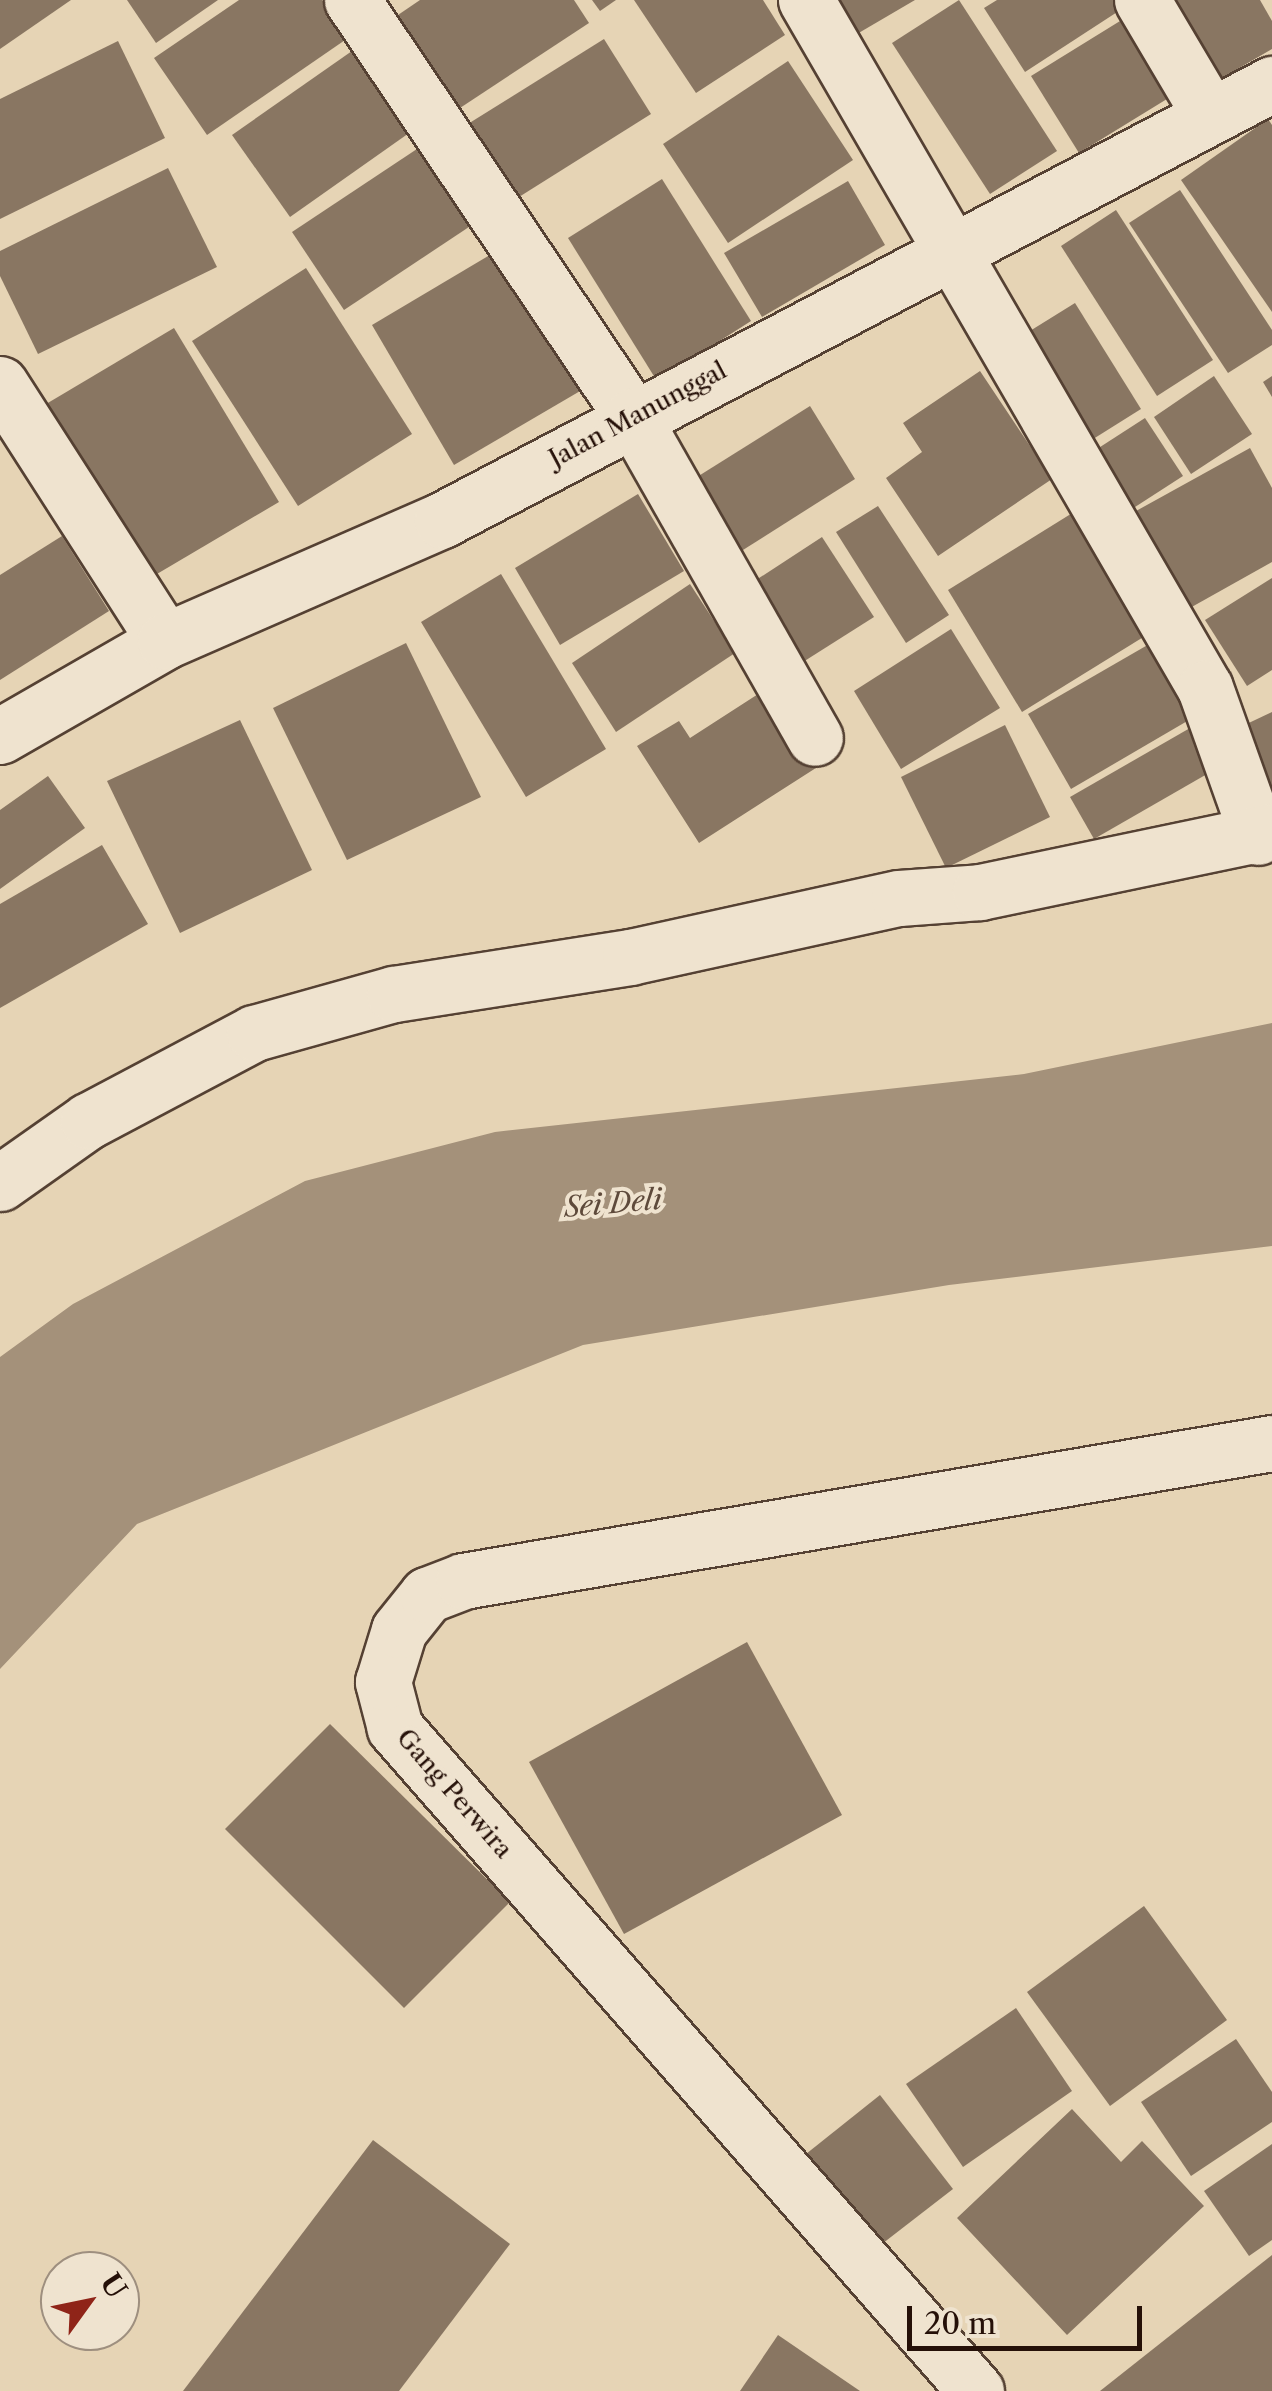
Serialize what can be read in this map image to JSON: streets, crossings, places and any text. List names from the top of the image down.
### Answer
{
  "streets": {
    "street": ["Jalan Manunggal", "Gang Perwira"]
  },
  "water": ["Sei Deli"],
  "scale_bar": "20 m",
  "north": "top right"
}
